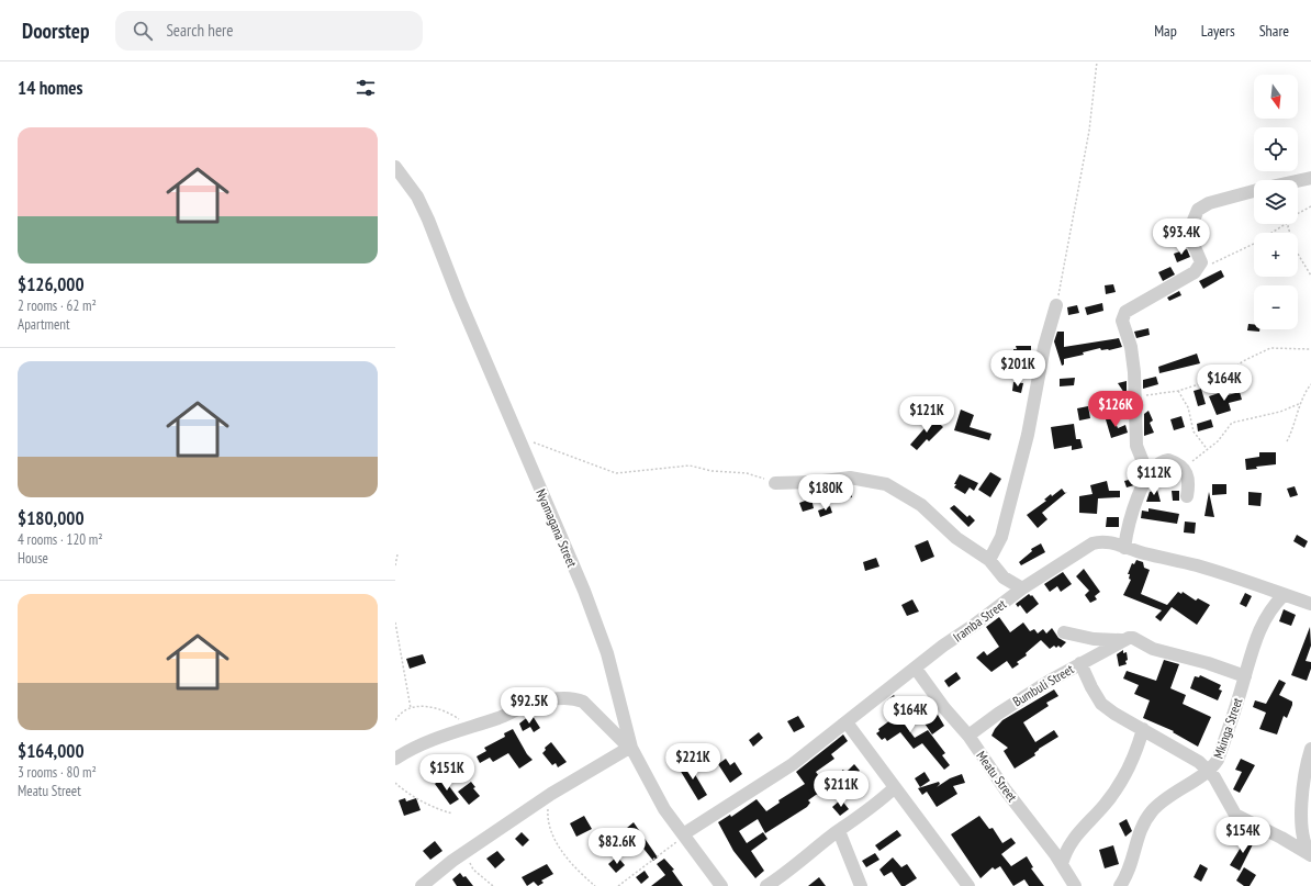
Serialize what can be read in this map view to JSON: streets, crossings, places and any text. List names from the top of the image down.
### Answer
{
  "streets": {
    "street": [
      "Nyamagana Street",
      "Iramba Street",
      "Bumbuli Street",
      "Mkinga Street",
      "Meatu Street"
    ]
  },
  "crossings": [
    ["Nyamagana Street", "Iramba Street"],
    ["Iramba Street", "Mkinga Street"],
    ["Iramba Street", "Meatu Street"],
    ["Bumbuli Street", "Meatu Street"]
  ],
  "north": "bottom",
  "page": {
    "header": "Doorstep",
    "search": "Search here",
    "nav": ["Map", "Layers", "Share"],
    "heading": "14 homes",
    "map_buttons": ["+", "−"],
    "list": [
      {
        "name": "$126,000",
        "note": "2 rooms · 62 m² · Apartment"
      },
      {
        "name": "$180,000",
        "note": "4 rooms · 120 m² · House"
      },
      {
        "name": "$164,000",
        "note": "3 rooms · 80 m² · Meatu Street"
      }
    ],
    "price": [
      "$93.4K",
      "$201K",
      "$164K",
      "$126K",
      "$121K",
      "$112K",
      "$180K",
      "$92.5K",
      "$164K",
      "$221K",
      "$151K",
      "$211K",
      "$154K",
      "$82.6K"
    ]
  }
}
